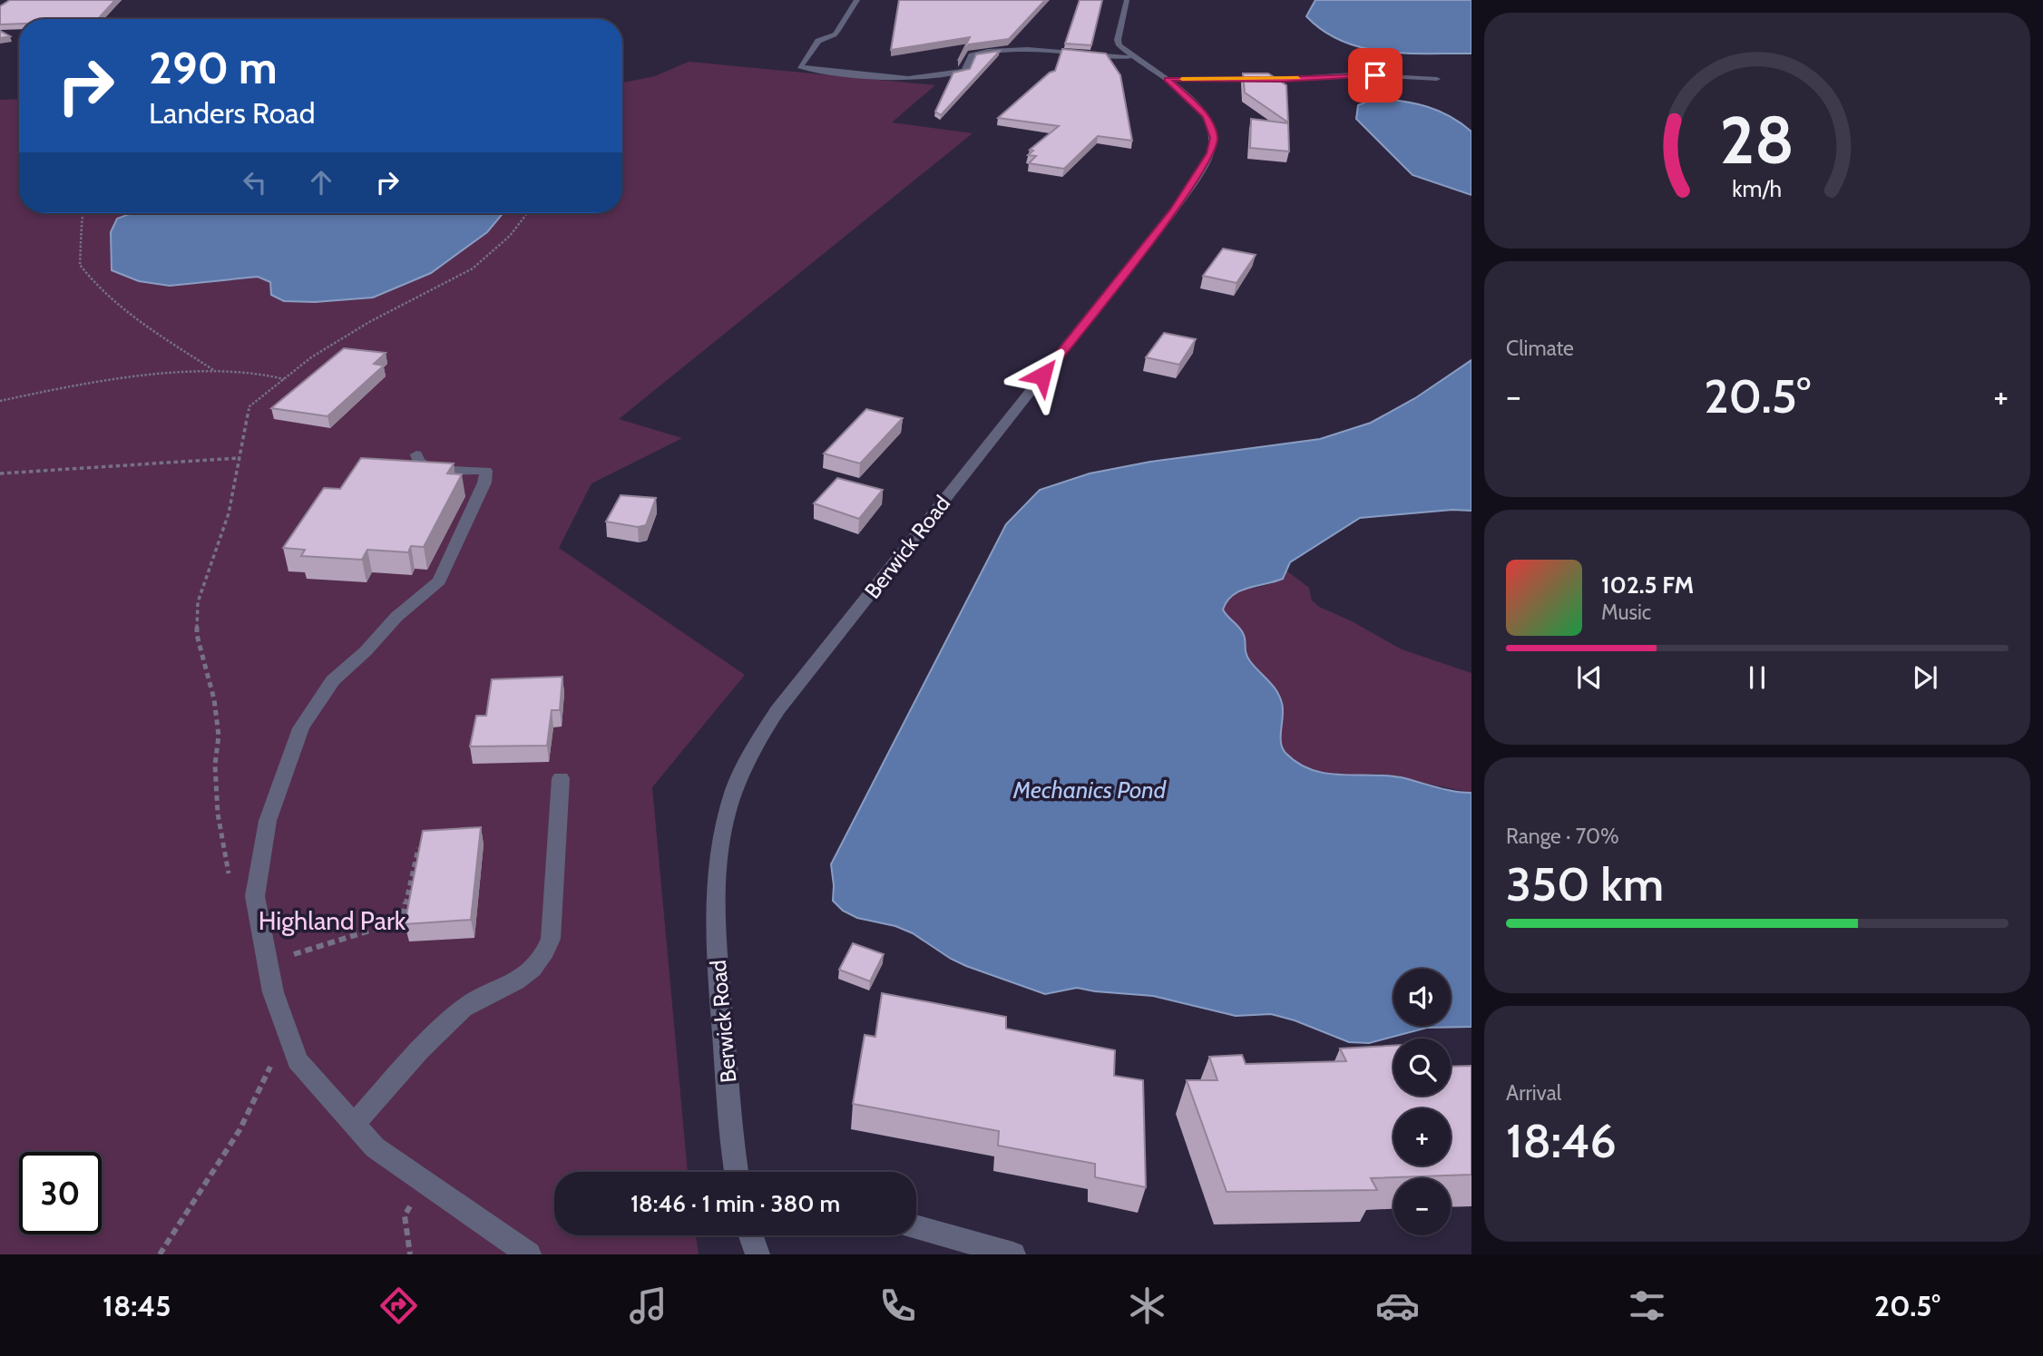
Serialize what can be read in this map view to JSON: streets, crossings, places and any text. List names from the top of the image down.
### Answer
{
  "streets": {
    "street": ["Berwick Road"]
  },
  "water": ["Mechanics Pond"],
  "parks": ["Highland Park"],
  "page": {
    "turn": ["290 m", "Landers Road"],
    "tile": [
      "Climate",
      ["Range · 70%", "350 km"],
      ["Arrival", "18:46"]
    ],
    "heat": ["−", "20.5°", "+"],
    "song": ["102.5 FM", "Music"],
    "map_buttons": ["+", "−"],
    "limit": "30",
    "trip": "18:46 · 1 min · 380 m",
    "tabs": ["18:45", "20.5°"],
    "gauge": ["28", "km/h"]
  }
}
